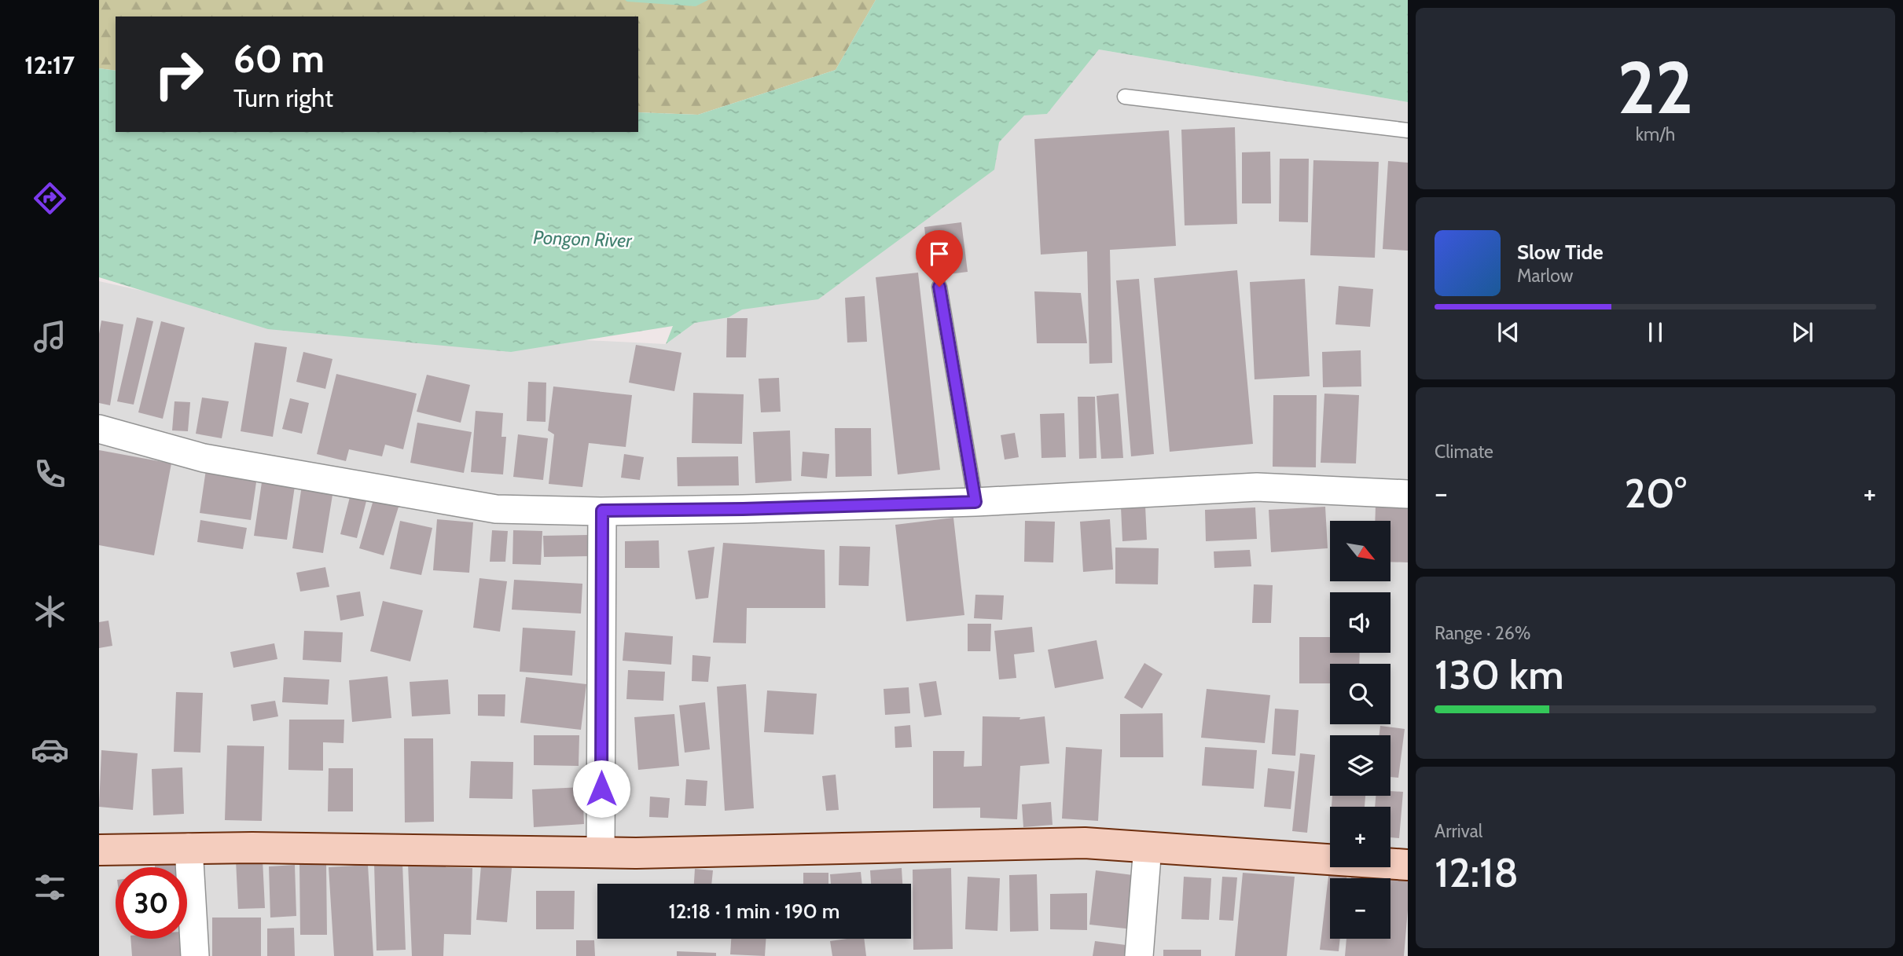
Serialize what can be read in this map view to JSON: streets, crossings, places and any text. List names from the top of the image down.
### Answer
{
  "water": ["Pongon River"],
  "north": "bottom right",
  "page": {
    "tabs": "12:17",
    "tile": [
      ["22", "km/h"],
      "Climate",
      ["Range · 26%", "130 km"],
      ["Arrival", "12:18"]
    ],
    "turn": ["60 m", "Turn right"],
    "song": ["Slow Tide", "Marlow"],
    "heat": ["−", "20°", "+"],
    "map_buttons": ["+", "−"],
    "limit": "30",
    "trip": "12:18 · 1 min · 190 m"
  }
}
